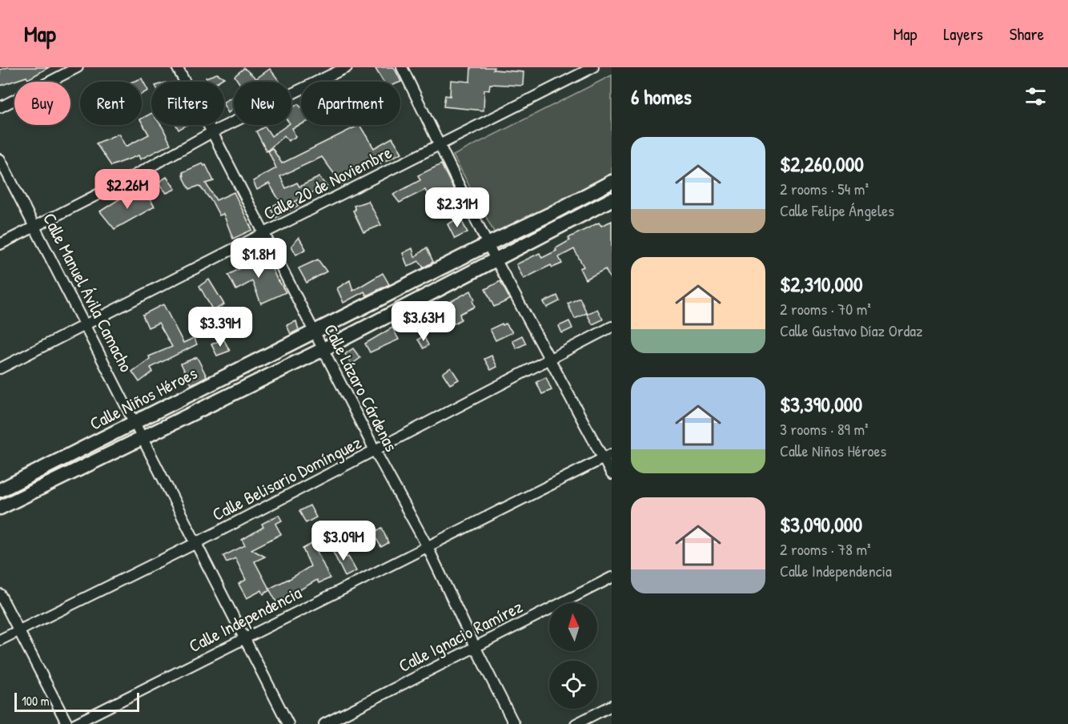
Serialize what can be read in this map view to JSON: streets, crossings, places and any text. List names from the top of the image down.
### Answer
{
  "streets": {
    "street": [
      "Calle 20 de Noviembre",
      "Calle Manuel Ávila Camacho",
      "Calle Lázaro Cárdenas",
      "Calle Niños Héroes",
      "Calle Belisario Domínguez",
      "Calle Independencia",
      "Calle Ignacio Ramírez"
    ]
  },
  "crossings": [
    ["Calle 20 de Noviembre", "Calle Manuel Ávila Camacho"],
    ["Calle 20 de Noviembre", "Calle Lázaro Cárdenas"],
    ["Calle Manuel Ávila Camacho", "Calle Niños Héroes"],
    ["Calle Manuel Ávila Camacho", "Calle Belisario Domínguez"],
    ["Calle Manuel Ávila Camacho", "Calle Independencia"],
    ["Calle Lázaro Cárdenas", "Calle Niños Héroes"],
    ["Calle Lázaro Cárdenas", "Calle Belisario Domínguez"],
    ["Calle Lázaro Cárdenas", "Calle Independencia"],
    ["Calle Lázaro Cárdenas", "Calle Ignacio Ramírez"]
  ],
  "scale_bar": "100 m",
  "north": "top",
  "page": {
    "header": "Map",
    "nav": ["Map", "Layers", "Share"],
    "heading": "6 homes",
    "chip": [
      "Buy",
      "Rent",
      "Filters",
      "New",
      "Apartment"
    ],
    "list": [
      {
        "name": "$2,260,000",
        "note": "2 rooms · 54 m² · Calle Felipe Ángeles"
      },
      {
        "name": "$2,310,000",
        "note": "2 rooms · 70 m² · Calle Gustavo Díaz Ordaz"
      },
      {
        "name": "$3,390,000",
        "note": "3 rooms · 89 m² · Calle Niños Héroes"
      },
      {
        "name": "$3,090,000",
        "note": "2 rooms · 78 m² · Calle Independencia"
      }
    ],
    "price": [
      "$2.26M",
      "$2.31M",
      "$1.8M",
      "$3.63M",
      "$3.39M",
      "$3.09M"
    ],
    "scale": "100 m"
  }
}
